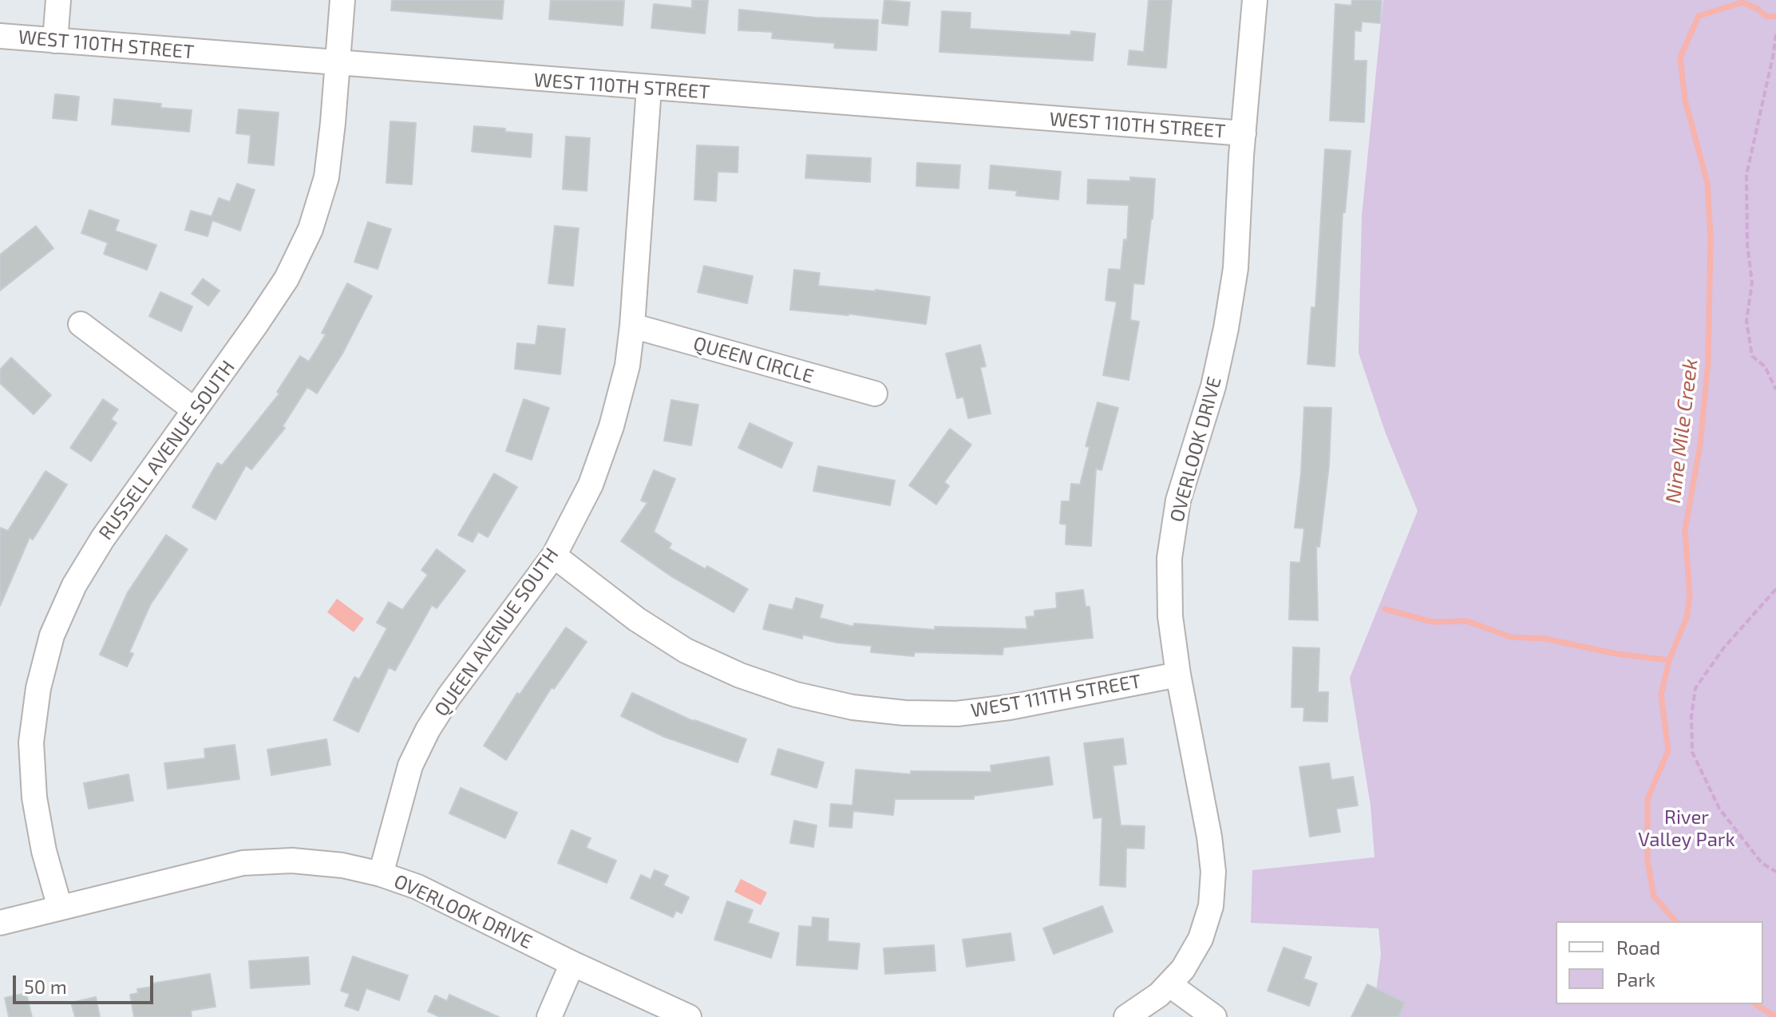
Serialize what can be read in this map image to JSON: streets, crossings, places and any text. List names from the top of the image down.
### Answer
{
  "streets": {
    "street": [
      "WEST 110TH STREET",
      "QUEEN CIRCLE",
      "OVERLOOK DRIVE",
      "RUSSELL AVENUE SOUTH",
      "QUEEN AVENUE SOUTH",
      "WEST 111TH STREET"
    ]
  },
  "crossings": [
    ["WEST 110TH STREET", "OVERLOOK DRIVE"],
    ["WEST 110TH STREET", "RUSSELL AVENUE SOUTH"],
    ["WEST 110TH STREET", "QUEEN AVENUE SOUTH"],
    ["QUEEN CIRCLE", "QUEEN AVENUE SOUTH"],
    ["OVERLOOK DRIVE", "RUSSELL AVENUE SOUTH"],
    ["OVERLOOK DRIVE", "QUEEN AVENUE SOUTH"],
    ["OVERLOOK DRIVE", "WEST 111TH STREET"],
    ["QUEEN AVENUE SOUTH", "WEST 111TH STREET"]
  ],
  "water": ["Nine Mile Creek"],
  "parks": ["River Valley Park"],
  "legend": ["Road", "Park"],
  "scale_bar": "50 m"
}
